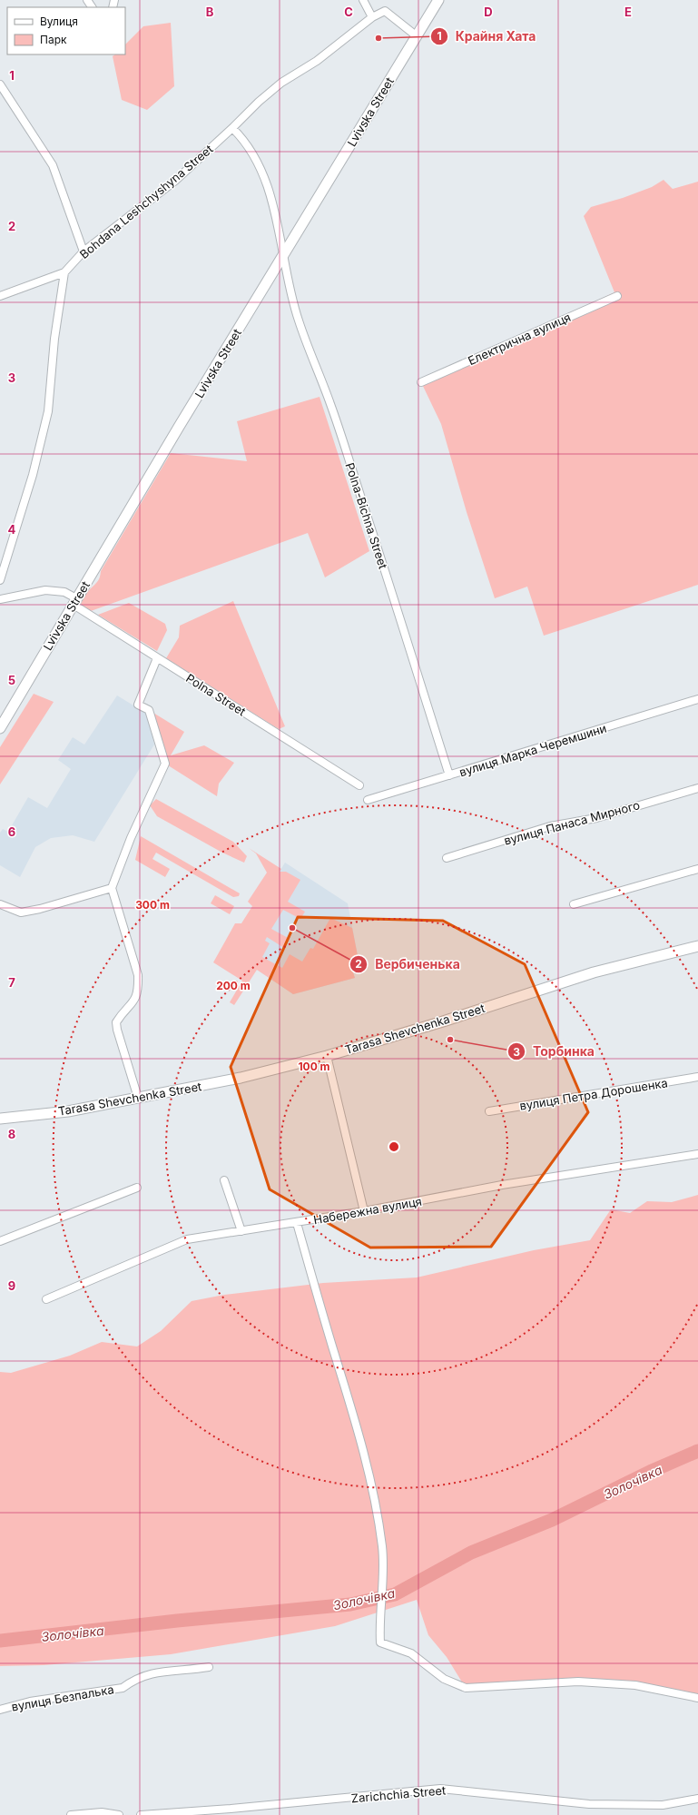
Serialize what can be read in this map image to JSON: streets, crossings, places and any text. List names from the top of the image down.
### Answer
{
  "streets": {
    "main road": ["Lvivska Street", "Tarasa Shevchenka Street"],
    "street": [
      "Bohdana Leshchyshyna Street",
      "Електрична вулиця",
      "Polna-Bichna Street",
      "Polna Street",
      "вулиця Марка Черемшини",
      "вулиця Панаса Мирного",
      "вулиця Петра Дорошенка",
      "Набережна вулиця",
      "вулиця Безпалька",
      "Zarichchia Street"
    ]
  },
  "crossings": [
    ["Lvivska Street", "Polna-Bichna Street"],
    ["Lvivska Street", "Polna Street"],
    ["Bohdana Leshchyshyna Street", "Polna-Bichna Street"],
    ["Polna-Bichna Street", "вулиця Марка Черемшини"]
  ],
  "water": ["Золочівка"],
  "places": ["Крайня Хата", "Вербиченька", "Торбинка"],
  "legend": ["Вулиця", "Парк"],
  "grid": {
    "columns": [
      "B",
      "C",
      "D",
      "E"
    ],
    "rows": [
      "1",
      "2",
      "3",
      "4",
      "5",
      "6",
      "7",
      "8",
      "9"
    ]
  },
  "rings": ["300 m", "200 m", "100 m"]
}
